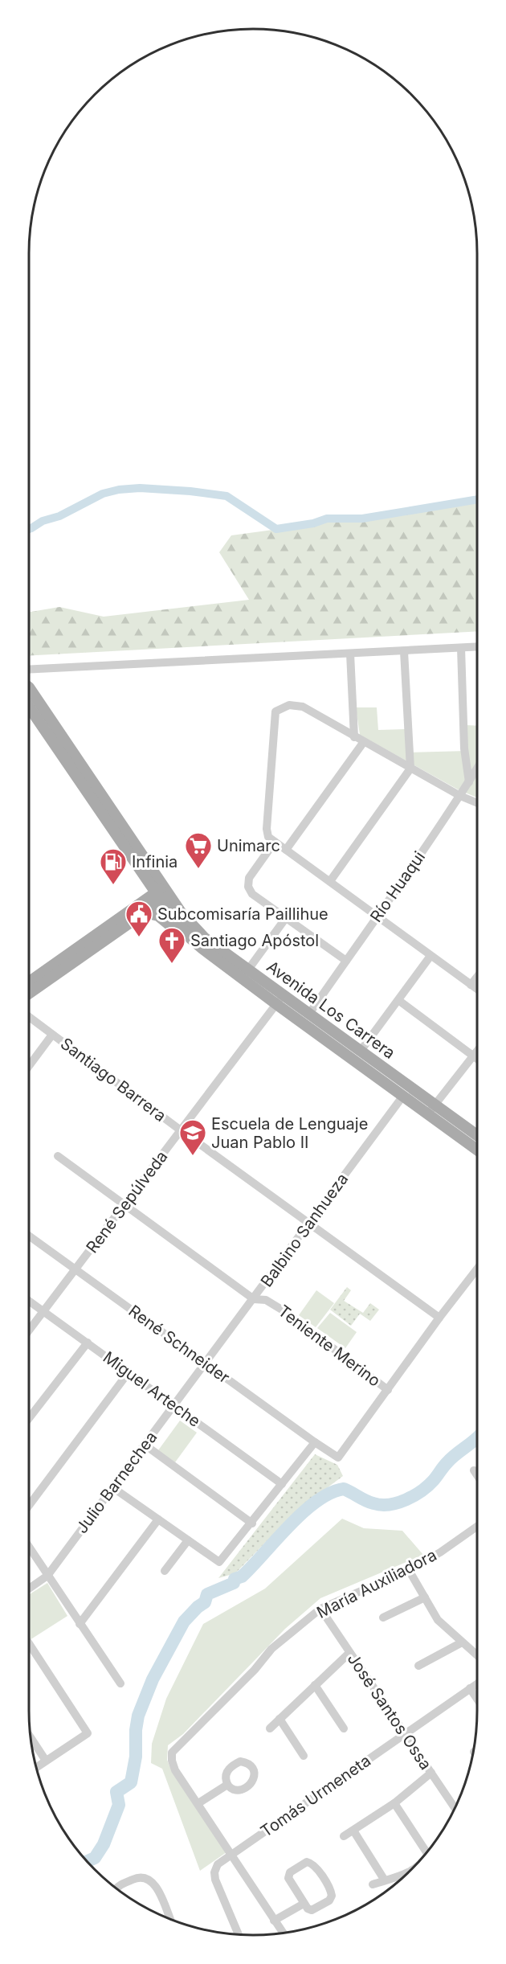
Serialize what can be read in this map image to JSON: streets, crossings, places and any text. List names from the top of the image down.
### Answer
{
  "streets": {
    "main road": ["Avenida Los Carrera"],
    "street": [
      "Río Huaqui",
      "Santiago Barrera",
      "René Sepúlveda",
      "Balbino Sanhueza",
      "René Schneider",
      "Teniente Merino",
      "Miguel Arteche",
      "Julio Barnechea",
      "María Auxiliadora",
      "José Santos Ossa",
      "Tomás Urmeneta"
    ]
  },
  "crossings": [
    ["Río Huaqui", "Avenida Los Carrera"],
    ["Avenida Los Carrera", "René Sepúlveda"],
    ["Avenida Los Carrera", "Balbino Sanhueza"],
    ["Santiago Barrera", "René Sepúlveda"],
    ["Santiago Barrera", "Balbino Sanhueza"],
    ["René Sepúlveda", "René Schneider"],
    ["René Sepúlveda", "Teniente Merino"],
    ["René Sepúlveda", "Miguel Arteche"],
    ["Balbino Sanhueza", "René Schneider"],
    ["Balbino Sanhueza", "Teniente Merino"],
    ["Balbino Sanhueza", "Julio Barnechea"],
    ["René Schneider", "Teniente Merino"],
    ["René Schneider", "Julio Barnechea"],
    ["Miguel Arteche", "Julio Barnechea"],
    ["María Auxiliadora", "José Santos Ossa"],
    ["José Santos Ossa", "Tomás Urmeneta"]
  ],
  "places": {
    "supermarket": ["Unimarc"],
    "fuel station": ["Infinia"],
    "public building": ["Subcomisaría Paillihue"],
    "church": ["Santiago Apóstol"],
    "school or university": ["Escuela de Lenguaje Juan Pablo II"]
  }
}
